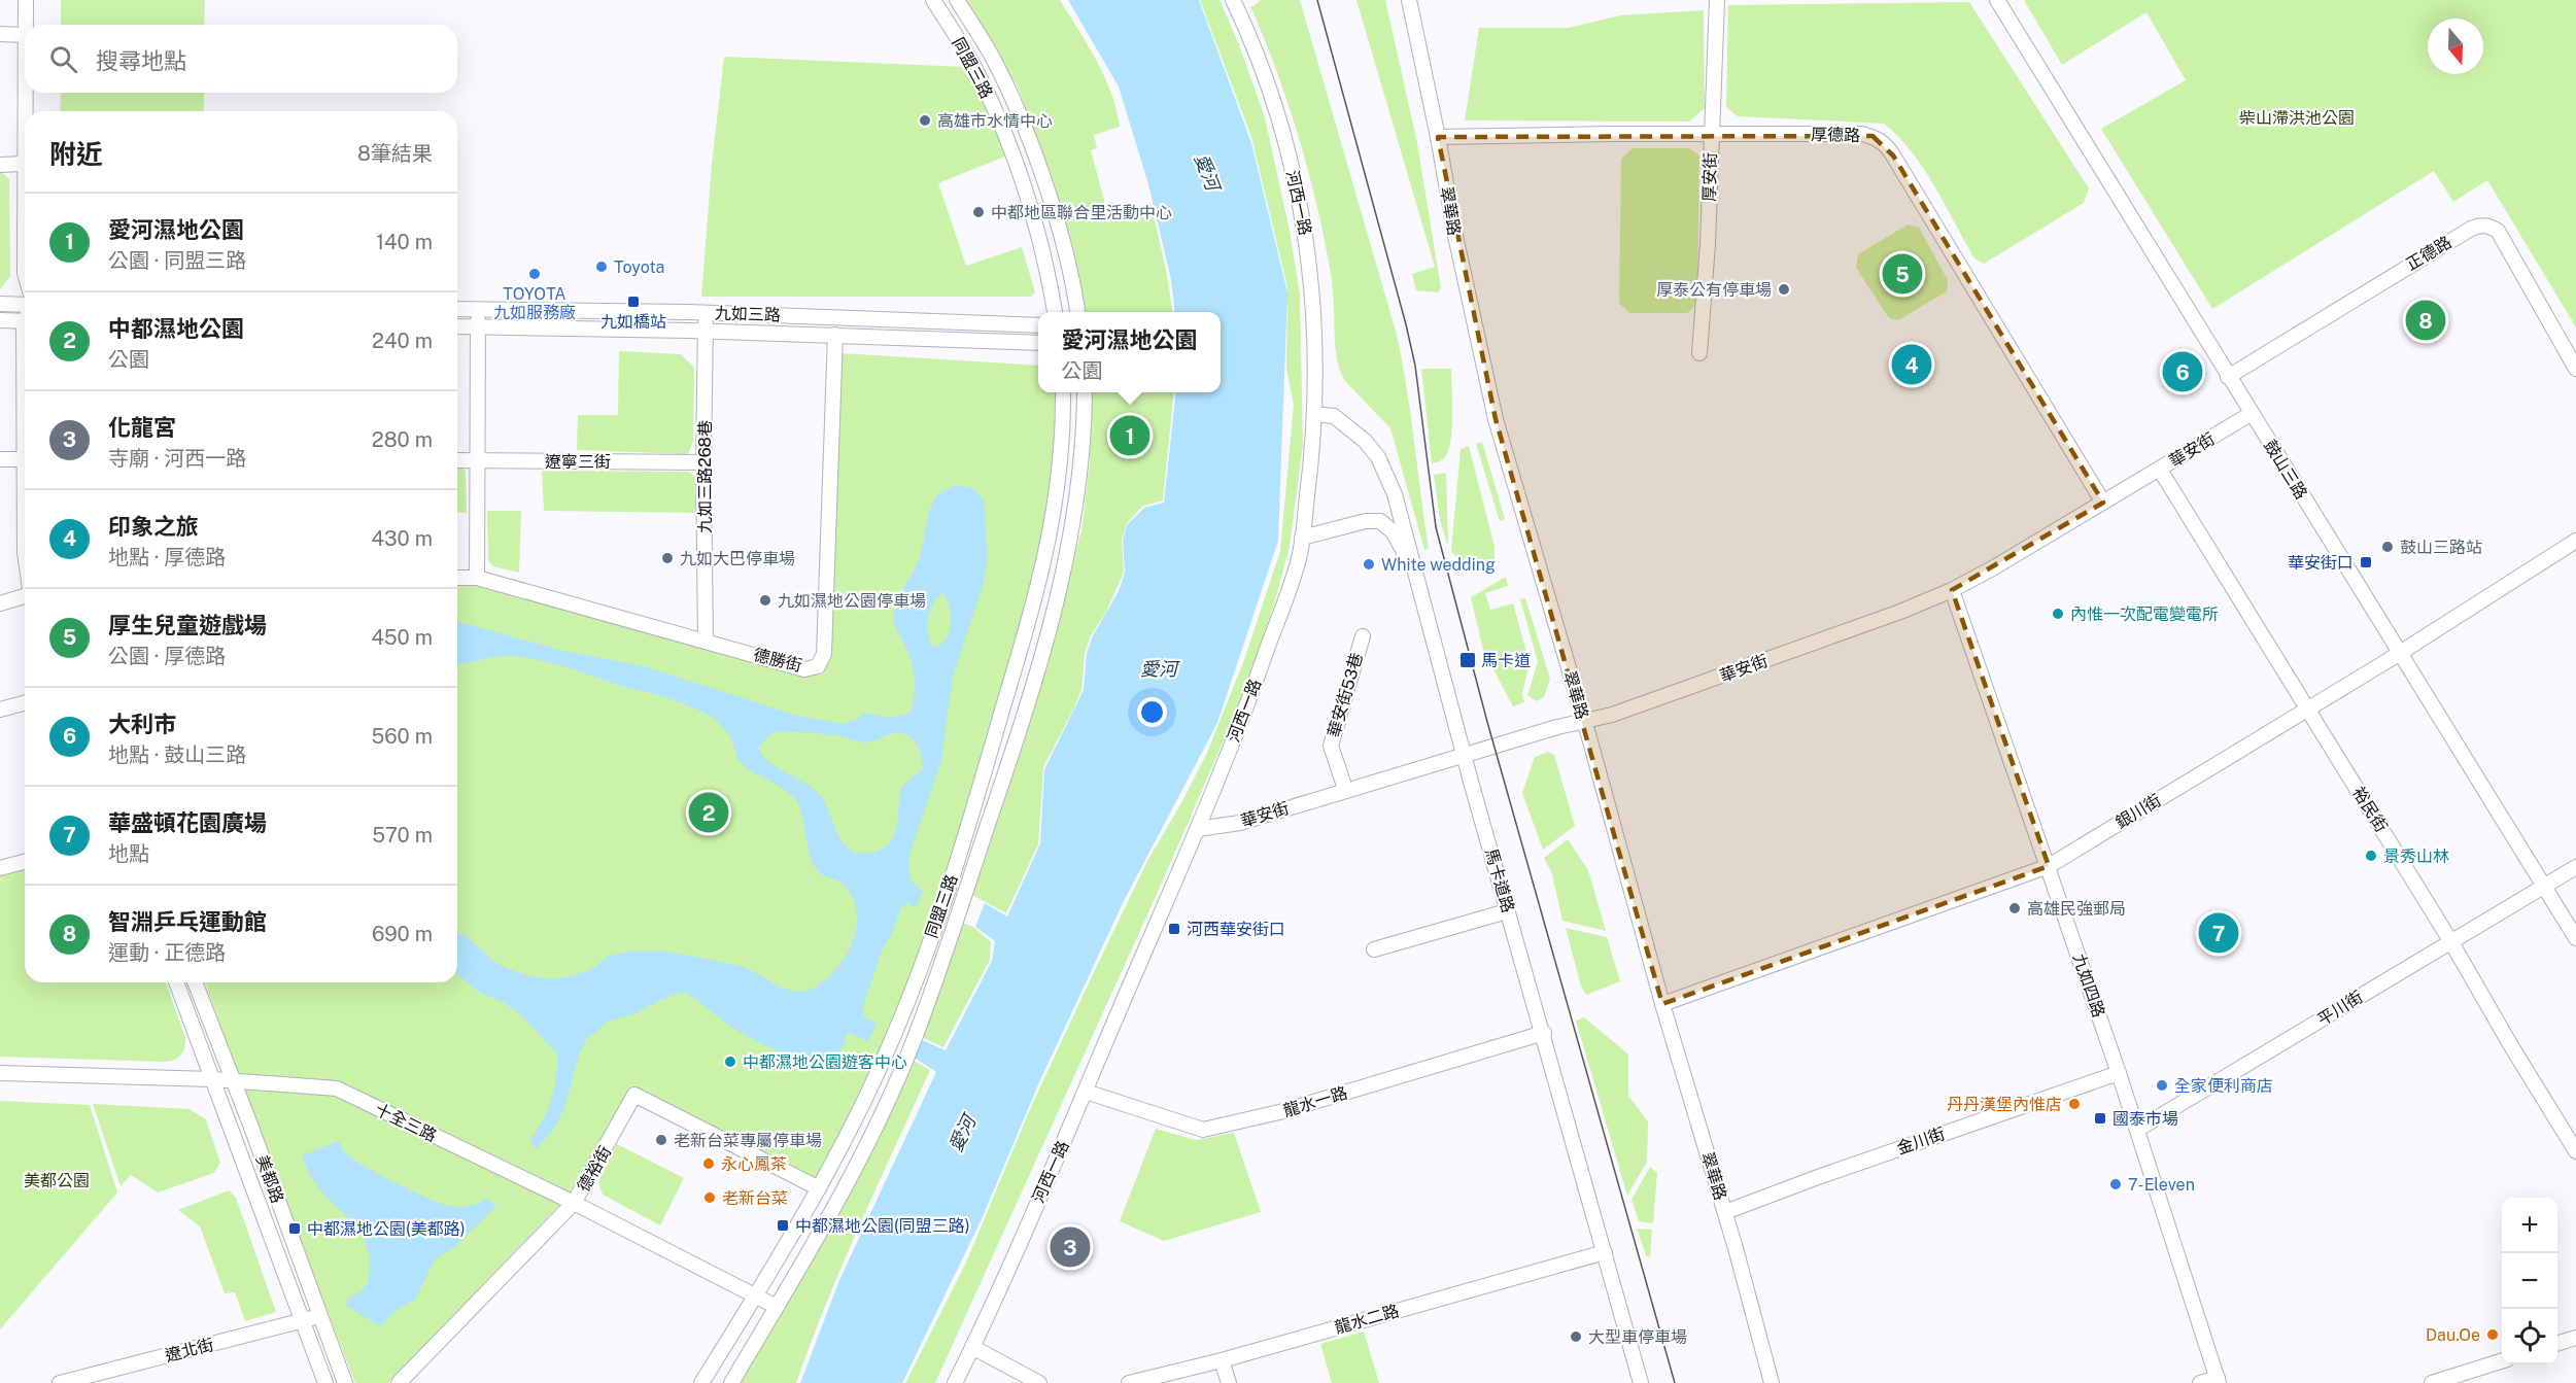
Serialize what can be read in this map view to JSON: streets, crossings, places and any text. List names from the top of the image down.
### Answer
{
  "streets": {
    "street": [
      "同盟三路",
      "厚德路",
      "厚安街",
      "河西一路",
      "翠華路",
      "正德路",
      "九如三路",
      "華安街",
      "遼寧三街",
      "鼓山三路",
      "九如三路268巷",
      "德勝街",
      "華安街53巷",
      "裕民街",
      "銀川街",
      "馬卡道路",
      "九如四路",
      "平川街",
      "龍水一路",
      "十全三路",
      "金川街",
      "德裕街",
      "美都路",
      "龍水二路",
      "遼北街"
    ]
  },
  "crossings": [
    ["同盟三路", "十全三路"],
    ["同盟三路", "德裕街"],
    ["厚德路", "厚安街"],
    ["厚德路", "翠華路"],
    ["厚德路", "華安街"],
    ["河西一路", "華安街"],
    ["河西一路", "馬卡道路"],
    ["河西一路", "龍水一路"],
    ["翠華路", "華安街"],
    ["翠華路", "銀川街"],
    ["翠華路", "金川街"],
    ["正德路", "鼓山三路"],
    ["九如三路", "九如三路268巷"],
    ["九如三路", "德勝街"],
    ["華安街", "鼓山三路"],
    ["華安街", "華安街53巷"],
    ["華安街", "裕民街"],
    ["華安街", "馬卡道路"],
    ["華安街", "九如四路"],
    ["遼寧三街", "九如三路268巷"],
    ["鼓山三路", "銀川街"],
    ["鼓山三路", "平川街"],
    ["九如三路268巷", "德勝街"],
    ["裕民街", "銀川街"],
    ["裕民街", "平川街"],
    ["銀川街", "九如四路"],
    ["馬卡道路", "龍水一路"],
    ["馬卡道路", "龍水二路"],
    ["九如四路", "平川街"],
    ["九如四路", "金川街"],
    ["十全三路", "德裕街"],
    ["十全三路", "美都路"],
    ["美都路", "遼北街"]
  ],
  "water": ["愛河"],
  "parks": ["柴山滯洪池公園", "美都公園"],
  "places": {
    "other": [
      "高雄市水情中心",
      "中都地區聯合里活動中心",
      "Toyota",
      "TOYOTA 九如服務廠",
      "厚泰公有停車場",
      "鼓山三路站",
      "九如大巴停車場",
      "White wedding",
      "九如濕地公園停車場",
      "內惟一次配電變電所",
      "景秀山林",
      "高雄民強郵局",
      "中都濕地公園遊客中心",
      "全家便利商店",
      "丹丹漢堡內惟店",
      "老新台菜專屬停車場",
      "永心鳳茶",
      "7-Eleven",
      "老新台菜",
      "Dau.Oe",
      "大型車停車場"
    ],
    "transit": [
      "九如橋站",
      "華安街口",
      "馬卡道",
      "河西華安街口",
      "國泰市場",
      "中都濕地公園(同盟三路)",
      "中都濕地公園(美都路)"
    ]
  },
  "north": "bottom",
  "page": {
    "search": "搜尋地點",
    "heading": ["附近", "8筆結果"],
    "list": [
      {
        "mark": "1",
        "name": "愛河濕地公園",
        "note": "公園 · 同盟三路",
        "value": "140 m"
      },
      {
        "mark": "2",
        "name": "中都濕地公園",
        "note": "公園",
        "value": "240 m"
      },
      {
        "mark": "3",
        "name": "化龍宮",
        "note": "寺廟 · 河西一路",
        "value": "280 m"
      },
      {
        "mark": "4",
        "name": "印象之旅",
        "note": "地點 · 厚德路",
        "value": "430 m"
      },
      {
        "mark": "5",
        "name": "厚生兒童遊戲場",
        "note": "公園 · 厚德路",
        "value": "450 m"
      },
      {
        "mark": "6",
        "name": "大利市",
        "note": "地點 · 鼓山三路",
        "value": "560 m"
      },
      {
        "mark": "7",
        "name": "華盛頓花園廣場",
        "note": "地點",
        "value": "570 m"
      },
      {
        "mark": "8",
        "name": "智淵乒乓運動館",
        "note": "運動 · 正德路",
        "value": "690 m"
      }
    ],
    "pins": [
      "5",
      "8",
      "4",
      "6",
      "1",
      "2",
      "7",
      "3"
    ],
    "popup": ["愛河濕地公園", "公園"],
    "map_buttons": ["+", "−"]
  }
}
